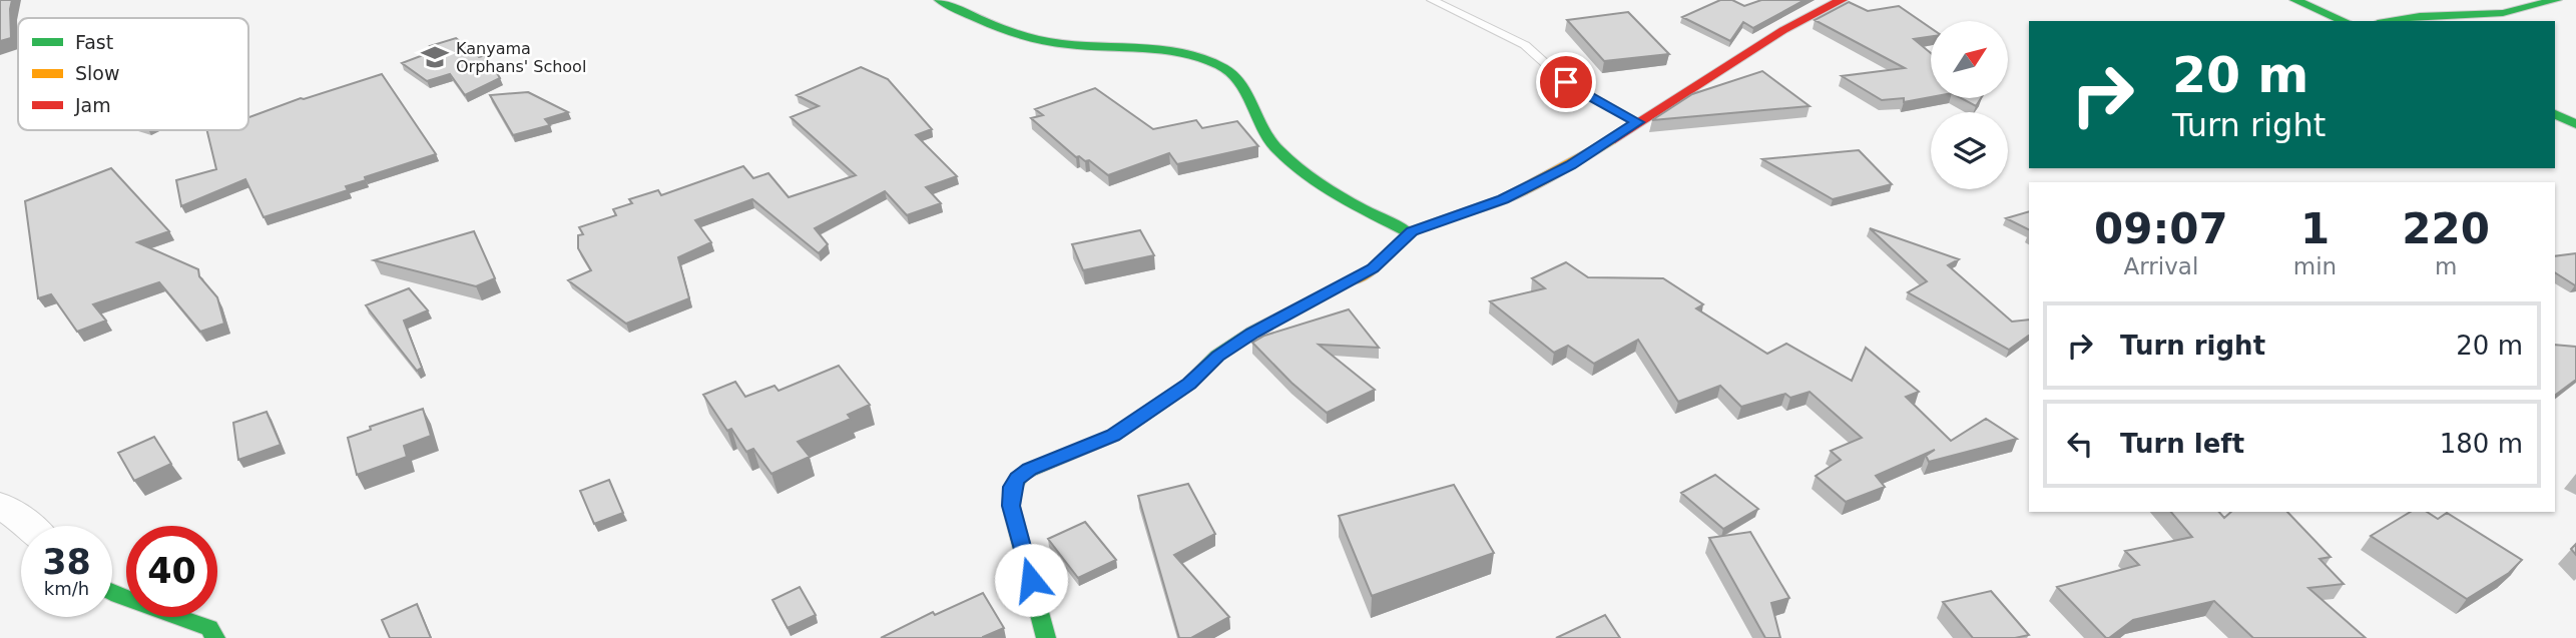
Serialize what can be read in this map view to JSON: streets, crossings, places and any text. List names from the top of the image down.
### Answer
{
  "places": {
    "school or university": ["Kanyama Orphans' School"]
  },
  "legend": ["Fast", "Slow", "Jam"],
  "north": "top right",
  "page": {
    "turn": ["20 m", "Turn right"],
    "eta": [
      "09:07",
      "Arrival",
      "1",
      "min",
      "220",
      "m"
    ],
    "list": [
      {
        "name": "Turn right",
        "value": "20 m"
      },
      {
        "name": "Turn left",
        "value": "180 m"
      }
    ],
    "speed": "38 km/h",
    "limit": "40"
  }
}
